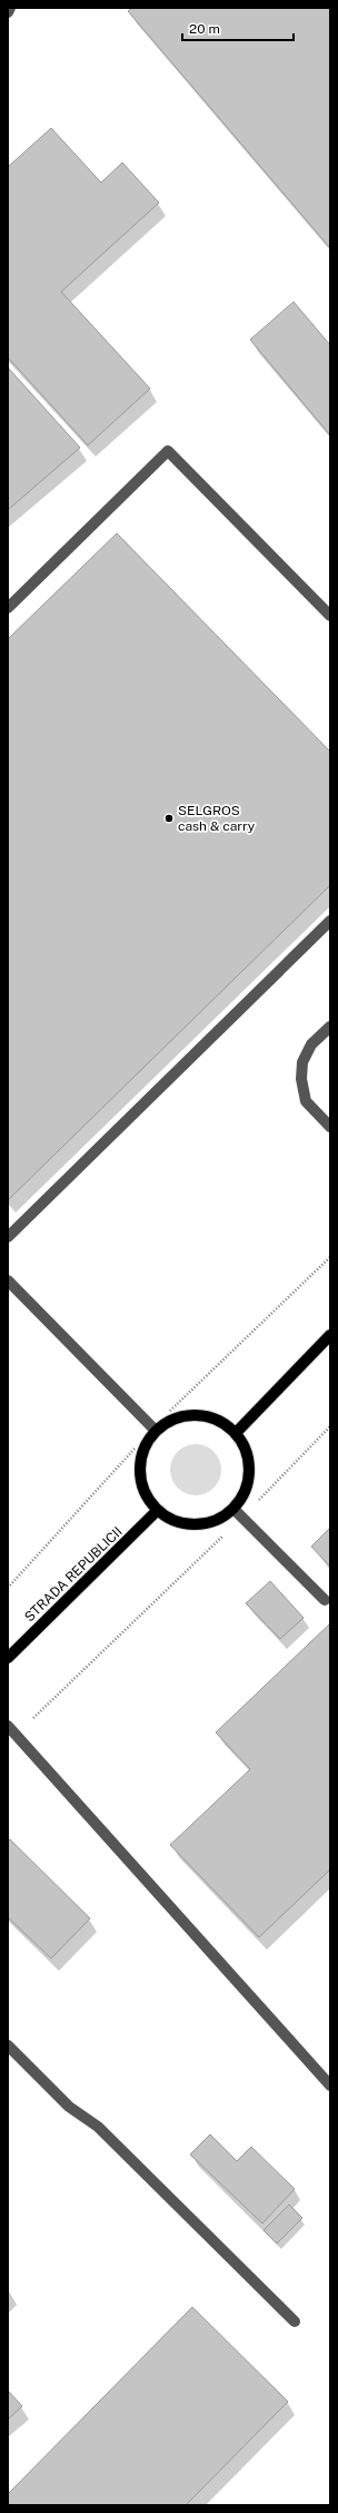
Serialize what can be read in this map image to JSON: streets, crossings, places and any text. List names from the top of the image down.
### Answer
{
  "streets": {
    "main road": ["STRADA REPUBLICII"]
  },
  "places": ["SELGROS cash & carry"],
  "scale_bar": "20 m"
}
